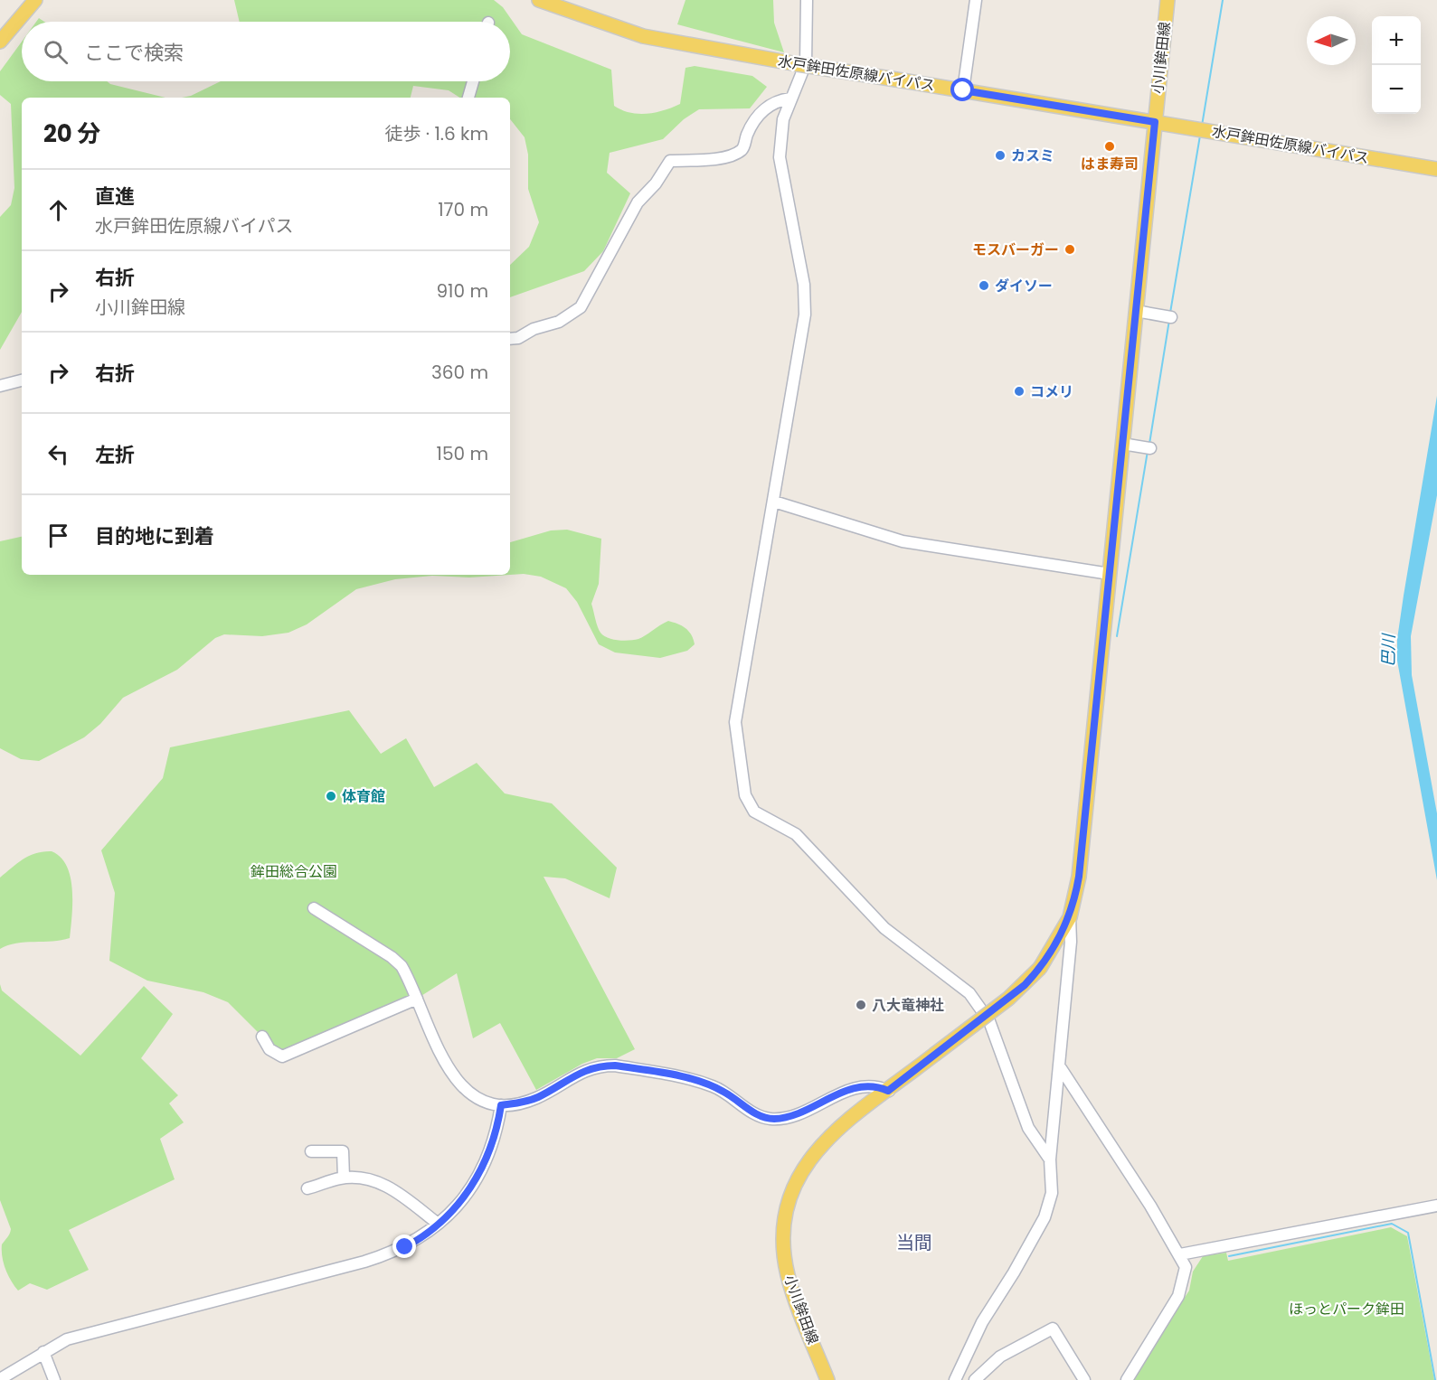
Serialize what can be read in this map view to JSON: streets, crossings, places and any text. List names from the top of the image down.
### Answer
{
  "streets": {
    "main road": ["小川鉾田線", "水戸鉾田佐原線バイパス"]
  },
  "crossings": [
    ["小川鉾田線", "水戸鉾田佐原線バイパス"]
  ],
  "districts": ["当間"],
  "water": ["巴川"],
  "parks": ["鉾田総合公園", "ほっとパーク鉾田"],
  "places": [
    "はま寿司",
    "カスミ",
    "モスバーガー",
    "ダイソー",
    "コメリ",
    "体育館",
    "八大竜神社"
  ],
  "north": "left",
  "page": {
    "map_buttons": ["+", "−"],
    "search": "ここで検索",
    "heading": ["20 分", "徒歩 · 1.6 km"],
    "list": [
      ["直進", "水戸鉾田佐原線バイパス", "170 m"],
      ["右折", "小川鉾田線", "910 m"],
      ["右折", "360 m"],
      ["左折", "150 m"],
      "目的地に到着"
    ]
  }
}
